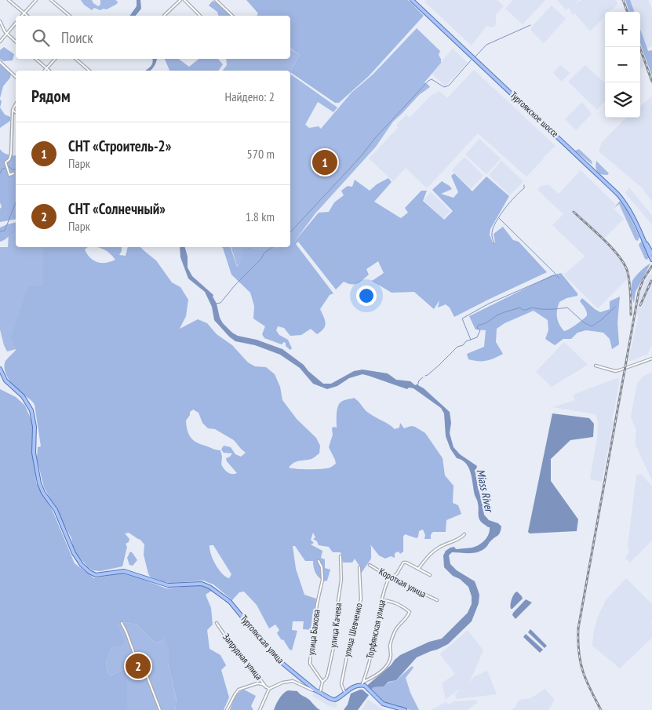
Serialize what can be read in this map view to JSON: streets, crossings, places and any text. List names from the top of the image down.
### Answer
{
  "streets": {
    "main road": ["Тургоякское шоссе", "Тургоякская улица"],
    "street": [
      "Короткая улица",
      "улица Качева",
      "Торфянская улица",
      "улица Шевченко",
      "улица Бажова",
      "Запрудная улица"
    ]
  },
  "crossings": [
    ["Короткая улица", "Торфянская улица"],
    ["улица Качева", "улица Бажова"],
    ["улица Качева", "Тургоякская улица"],
    ["Торфянская улица", "Тургоякская улица"],
    ["улица Шевченко", "Тургоякская улица"],
    ["Тургоякская улица", "Запрудная улица"]
  ],
  "water": ["Miass River"],
  "page": {
    "map_buttons": ["+", "−"],
    "search": "Поиск",
    "heading": ["Рядом", "Найдено: 2"],
    "list": [
      {
        "mark": "1",
        "name": "СНТ «Строитель-2»",
        "note": "Парк",
        "value": "570 m"
      },
      {
        "mark": "2",
        "name": "СНТ «Солнечный»",
        "note": "Парк",
        "value": "1.8 km"
      }
    ],
    "pins": ["1", "2"]
  }
}
